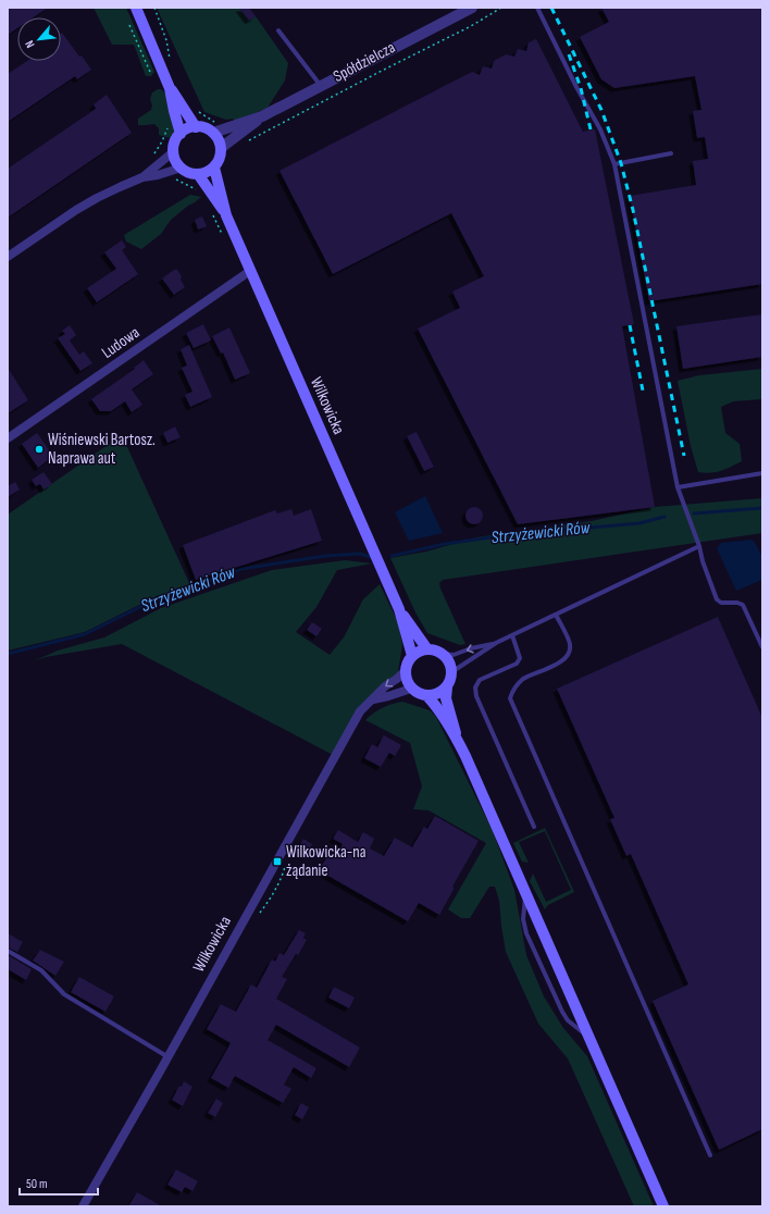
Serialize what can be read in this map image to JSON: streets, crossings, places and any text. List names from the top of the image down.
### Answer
{
  "streets": {
    "main road": ["Wilkowicka"],
    "street": ["Spółdzielcza", "Ludowa"]
  },
  "crossings": [
    ["Spółdzielcza", "Wilkowicka"],
    ["Ludowa", "Wilkowicka"]
  ],
  "water": ["Strzyżewicki Rów"],
  "places": {
    "other": ["Wiśniewski Bartosz. Naprawa aut"],
    "transit": ["Wilkowicka-na żądanie"]
  },
  "scale_bar": "50 m",
  "north": "bottom left"
}
